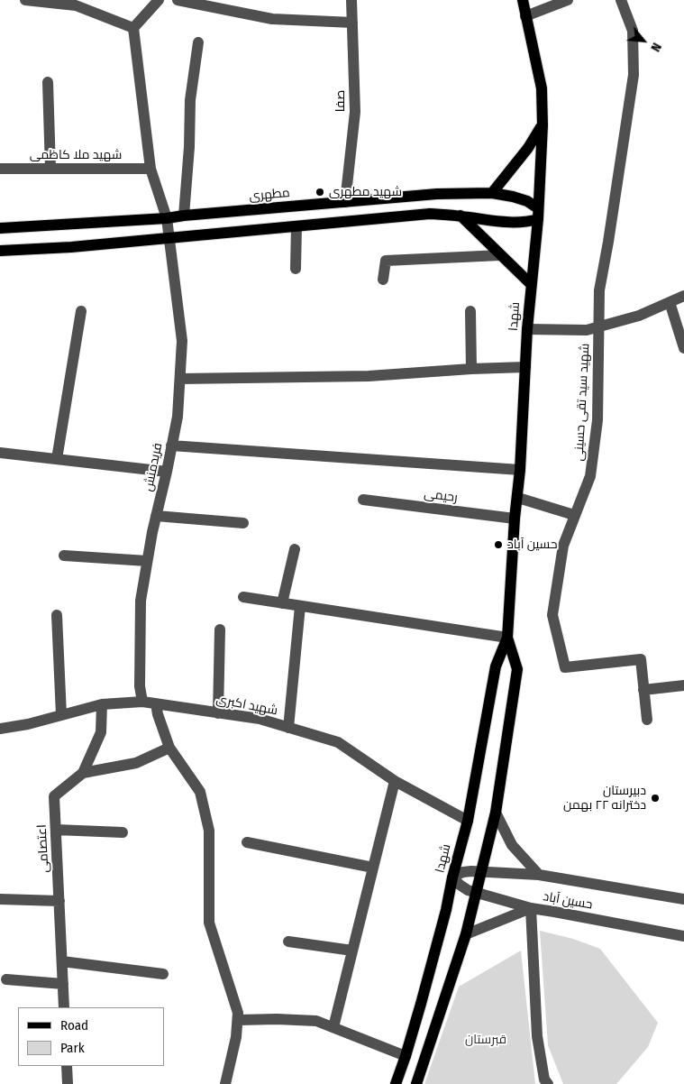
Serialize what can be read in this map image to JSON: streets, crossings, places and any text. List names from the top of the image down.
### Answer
{
  "streets": {
    "main road": ["مطهری", "شهدا"],
    "street": [
      "صفا",
      "شهید ملا کاظمی",
      "شهید سید تقی حسینی",
      "فریدمنش",
      "رحیمی",
      "شهید اکبری",
      "اعتصامی",
      "حسین آباد"
    ]
  },
  "crossings": [
    ["صفا", "مطهری"],
    ["شهید ملا کاظمی", "فریدمنش"],
    ["مطهری", "شهدا"],
    ["مطهری", "فریدمنش"],
    ["شهدا", "رحیمی"],
    ["شهدا", "شهید اکبری"],
    ["شهدا", "حسین آباد"],
    ["فریدمنش", "شهید اکبری"],
    ["شهید اکبری", "اعتصامی"]
  ],
  "parks": ["قبرستان"],
  "places": ["شهید مطهری", "حسین آباد", "دبیرستان دخترانه ۲۲ بهمن"],
  "legend": ["Road", "Park"],
  "north": "bottom right"
}
